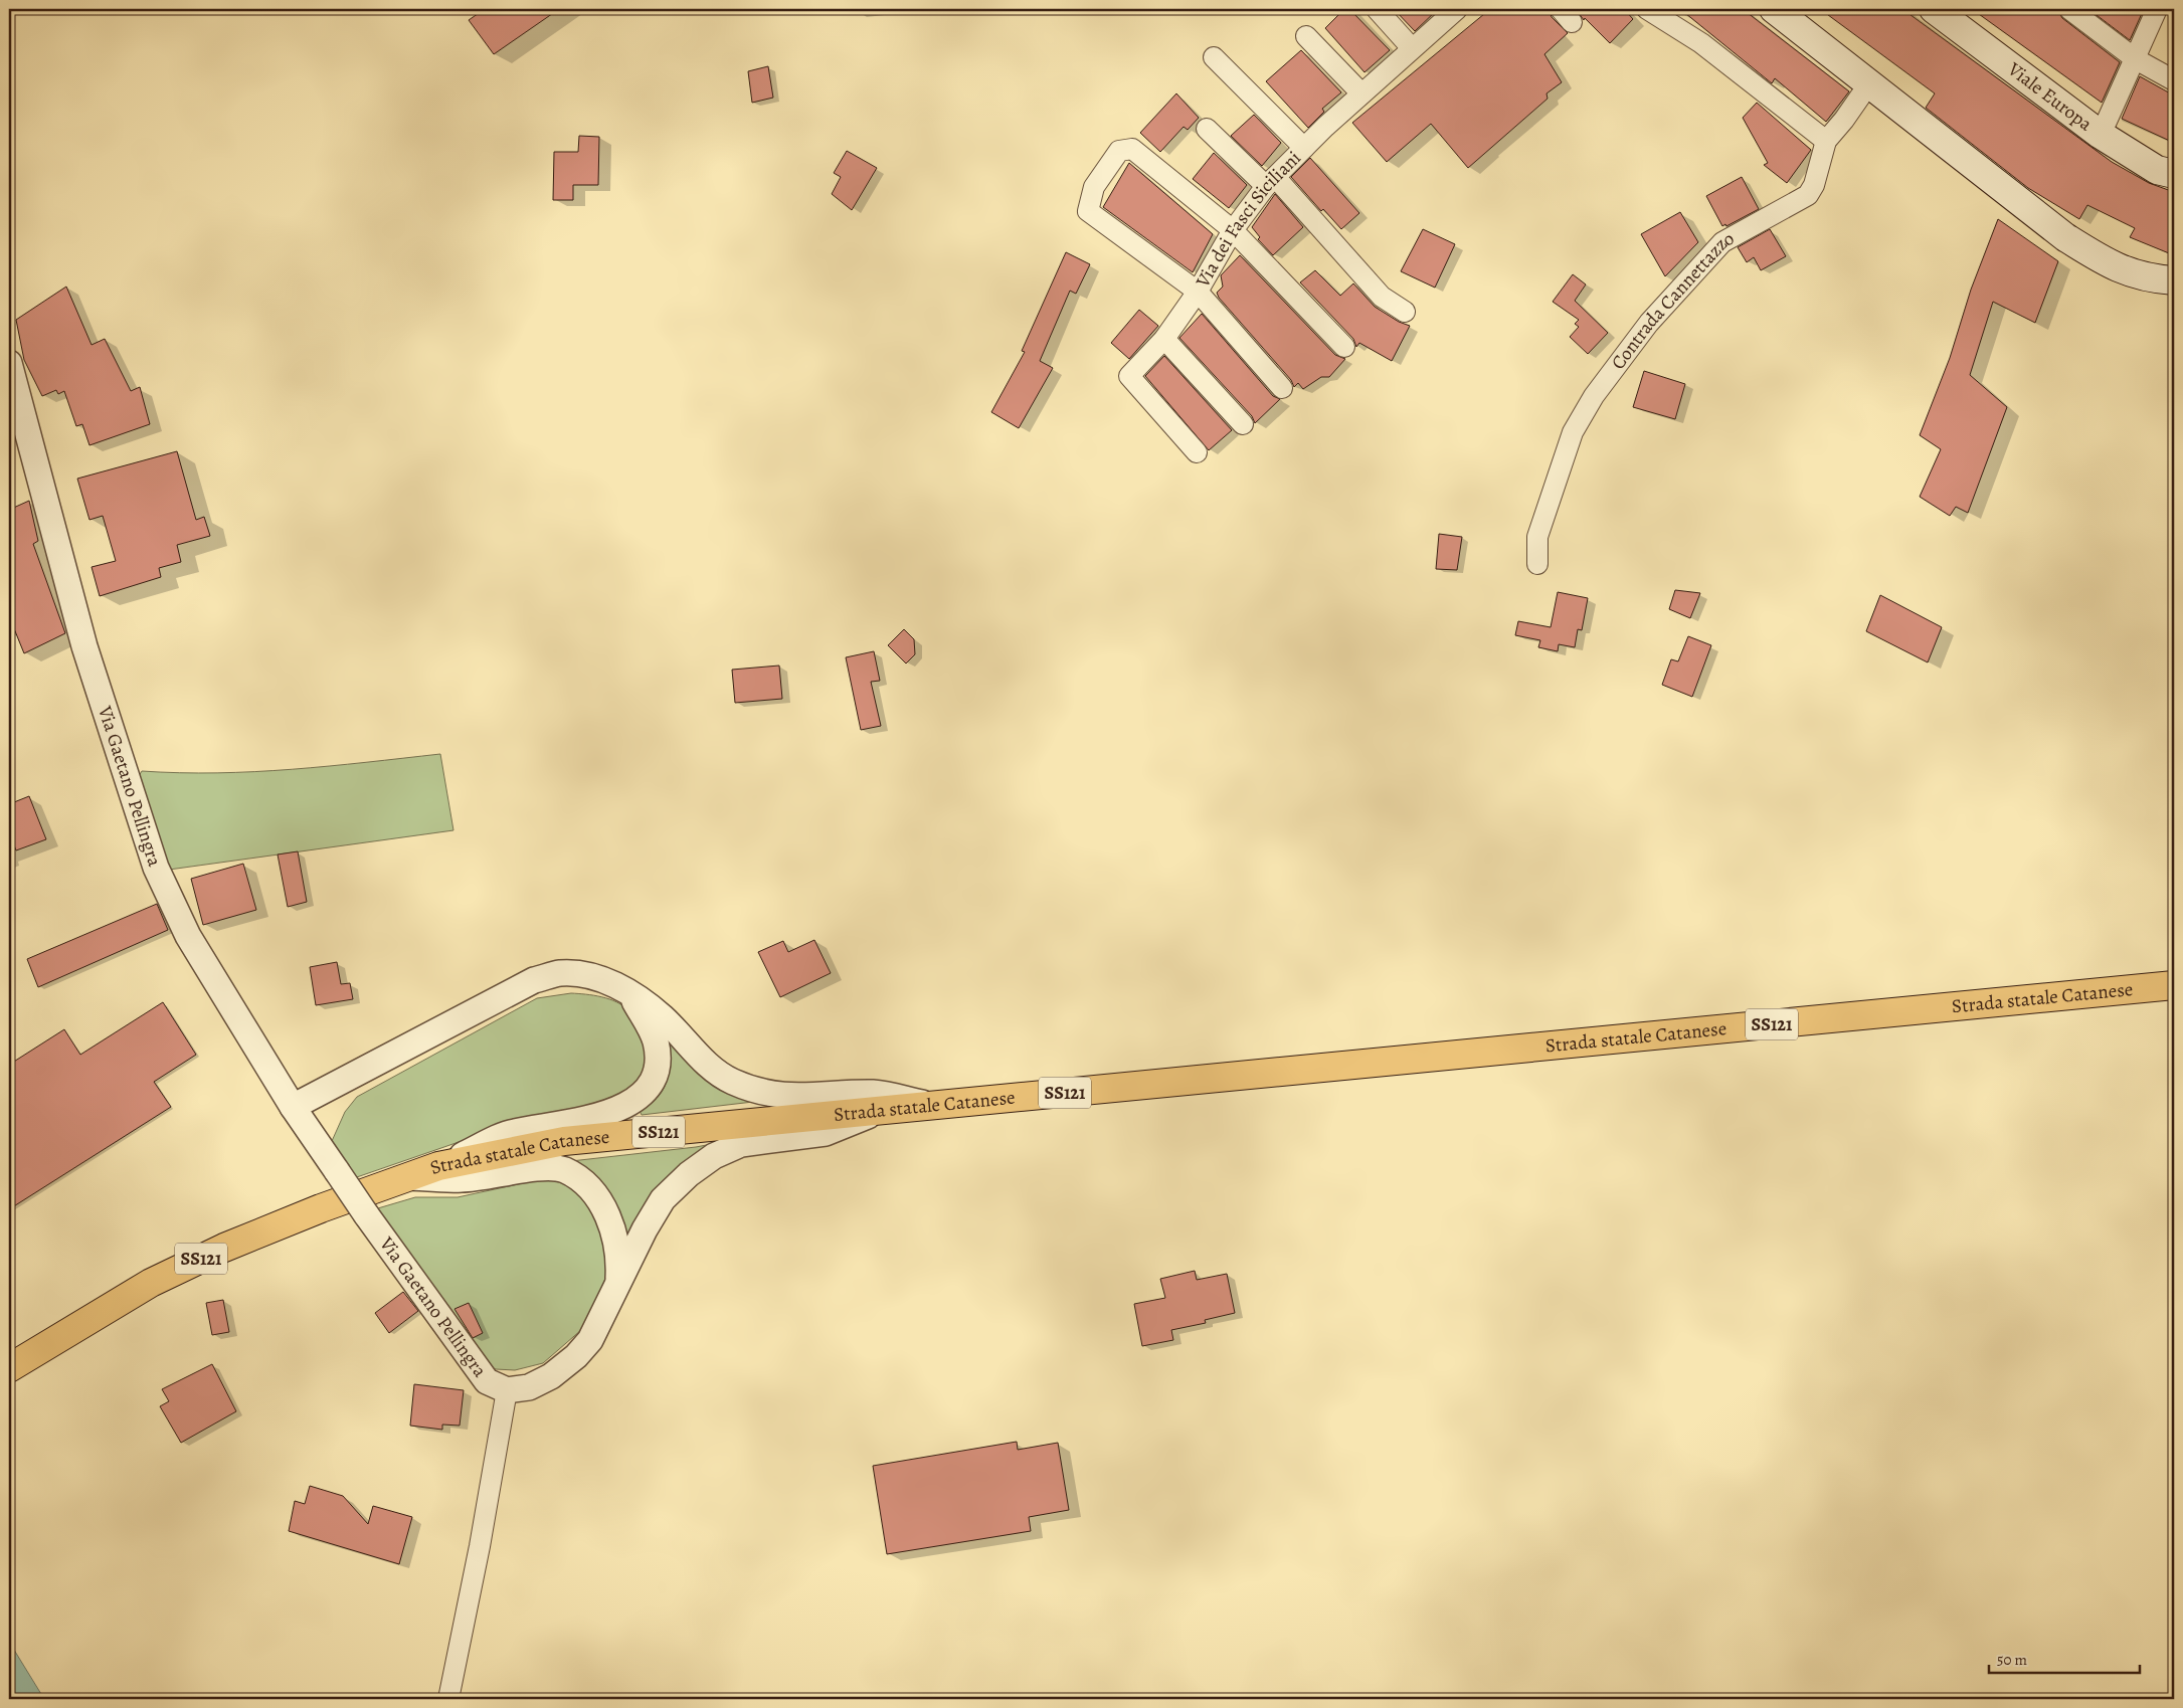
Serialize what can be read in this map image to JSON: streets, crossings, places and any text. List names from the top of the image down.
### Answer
{
  "streets": {
    "main road": ["Viale Europa", "Strada statale Catanese", "SS121"],
    "street": ["Via dei Fasci Siciliani", "Contrada Cannettazzo", "Via Gaetano Pellingra"]
  },
  "scale_bar": "50 m"
}
